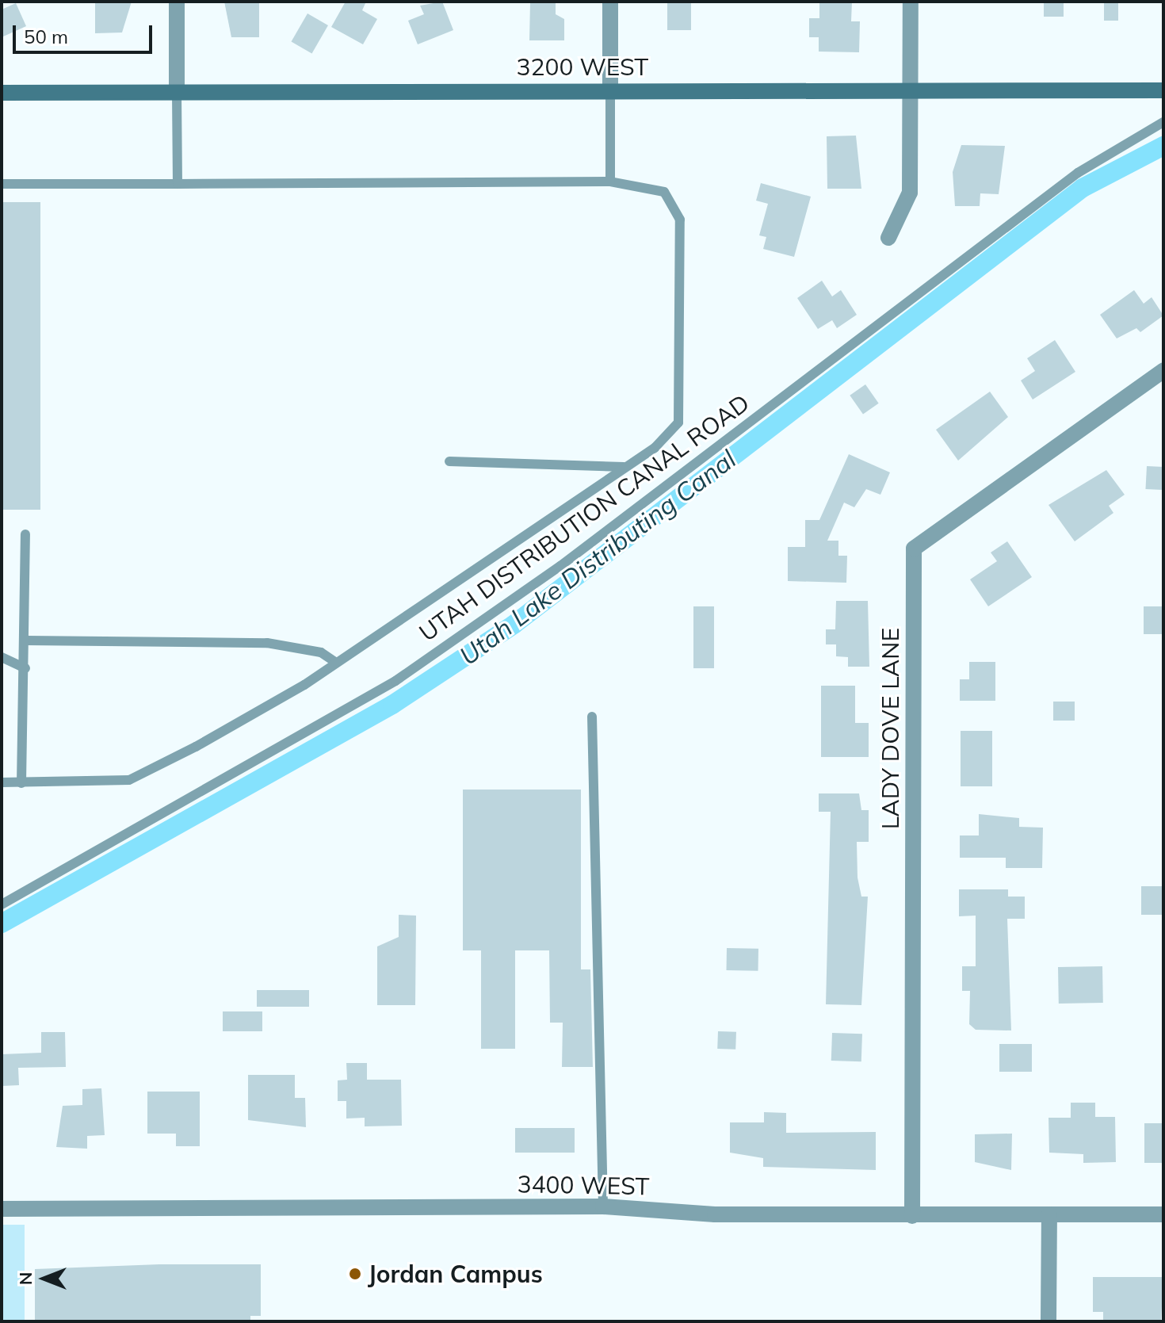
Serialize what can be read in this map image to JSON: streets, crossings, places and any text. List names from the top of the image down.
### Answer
{
  "streets": {
    "street": ["3200 WEST", "LADY DOVE LANE", "3400 WEST"],
    "lane": ["UTAH DISTRIBUTION CANAL ROAD"]
  },
  "crossings": [
    ["LADY DOVE LANE", "3400 WEST"]
  ],
  "water": ["Utah Lake Distributing Canal"],
  "places": ["Jordan Campus"],
  "scale_bar": "50 m",
  "north": "left"
}
